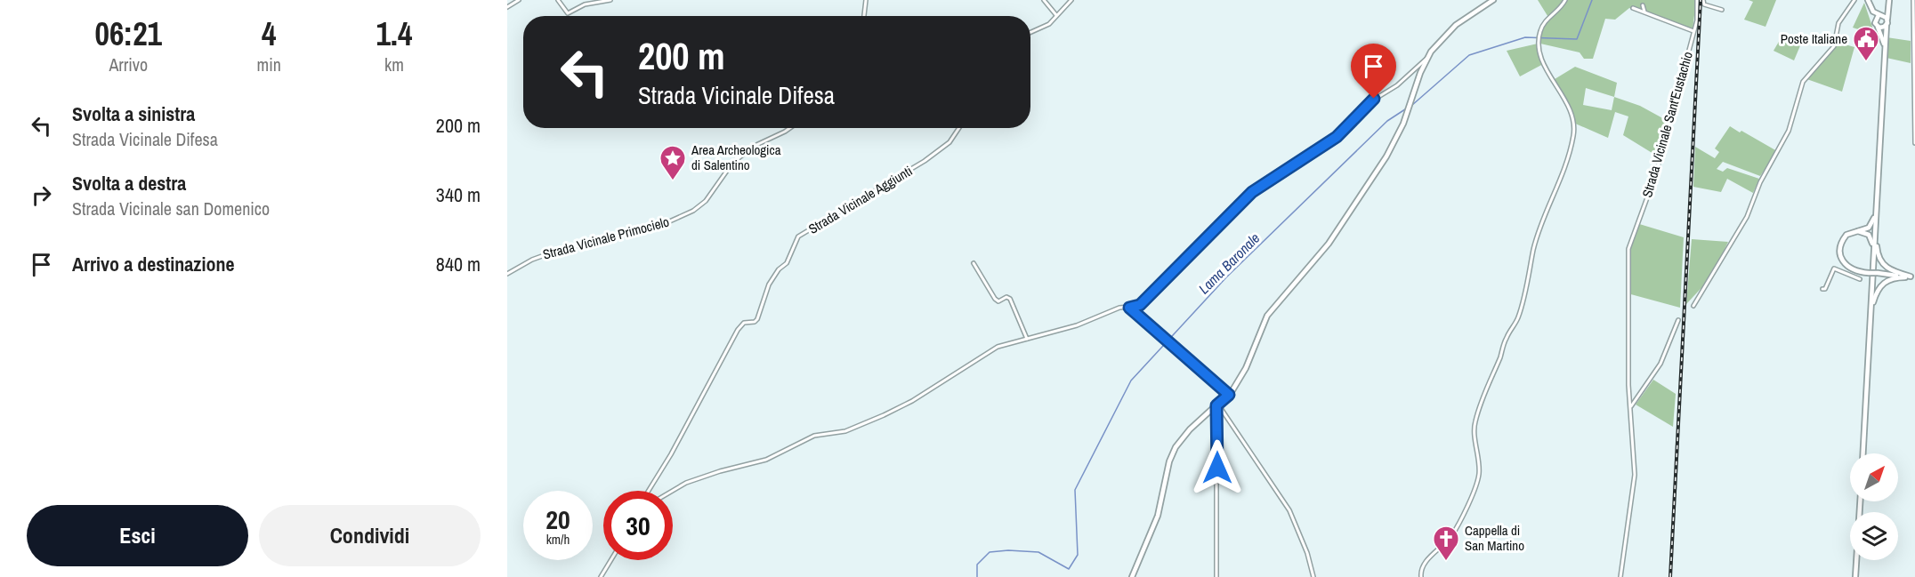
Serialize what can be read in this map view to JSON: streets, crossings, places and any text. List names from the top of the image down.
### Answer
{
  "streets": {
    "street": ["Strada Vicinale Sant'Eustachio", "Strada Vicinale Aggiunti", "Strada Vicinale Primocielo"]
  },
  "water": ["Lama Baronale"],
  "places": {
    "public building": ["Poste Italiane"],
    "place": ["Area Archeologica di Salentino"],
    "church": ["Cappella di San Martino"]
  },
  "north": "top right",
  "page": {
    "eta": [
      "06:21",
      "Arrivo",
      "4",
      "min",
      "1.4",
      "km"
    ],
    "turn": ["200 m", "Strada Vicinale Difesa"],
    "list": [
      {
        "name": "Svolta a sinistra",
        "note": "Strada Vicinale Difesa",
        "value": "200 m"
      },
      {
        "name": "Svolta a destra",
        "note": "Strada Vicinale san Domenico",
        "value": "340 m"
      },
      {
        "name": "Arrivo a destinazione",
        "value": "840 m"
      }
    ],
    "speed": "20 km/h",
    "limit": "30",
    "buttons": ["Esci", "Condividi"]
  }
}
